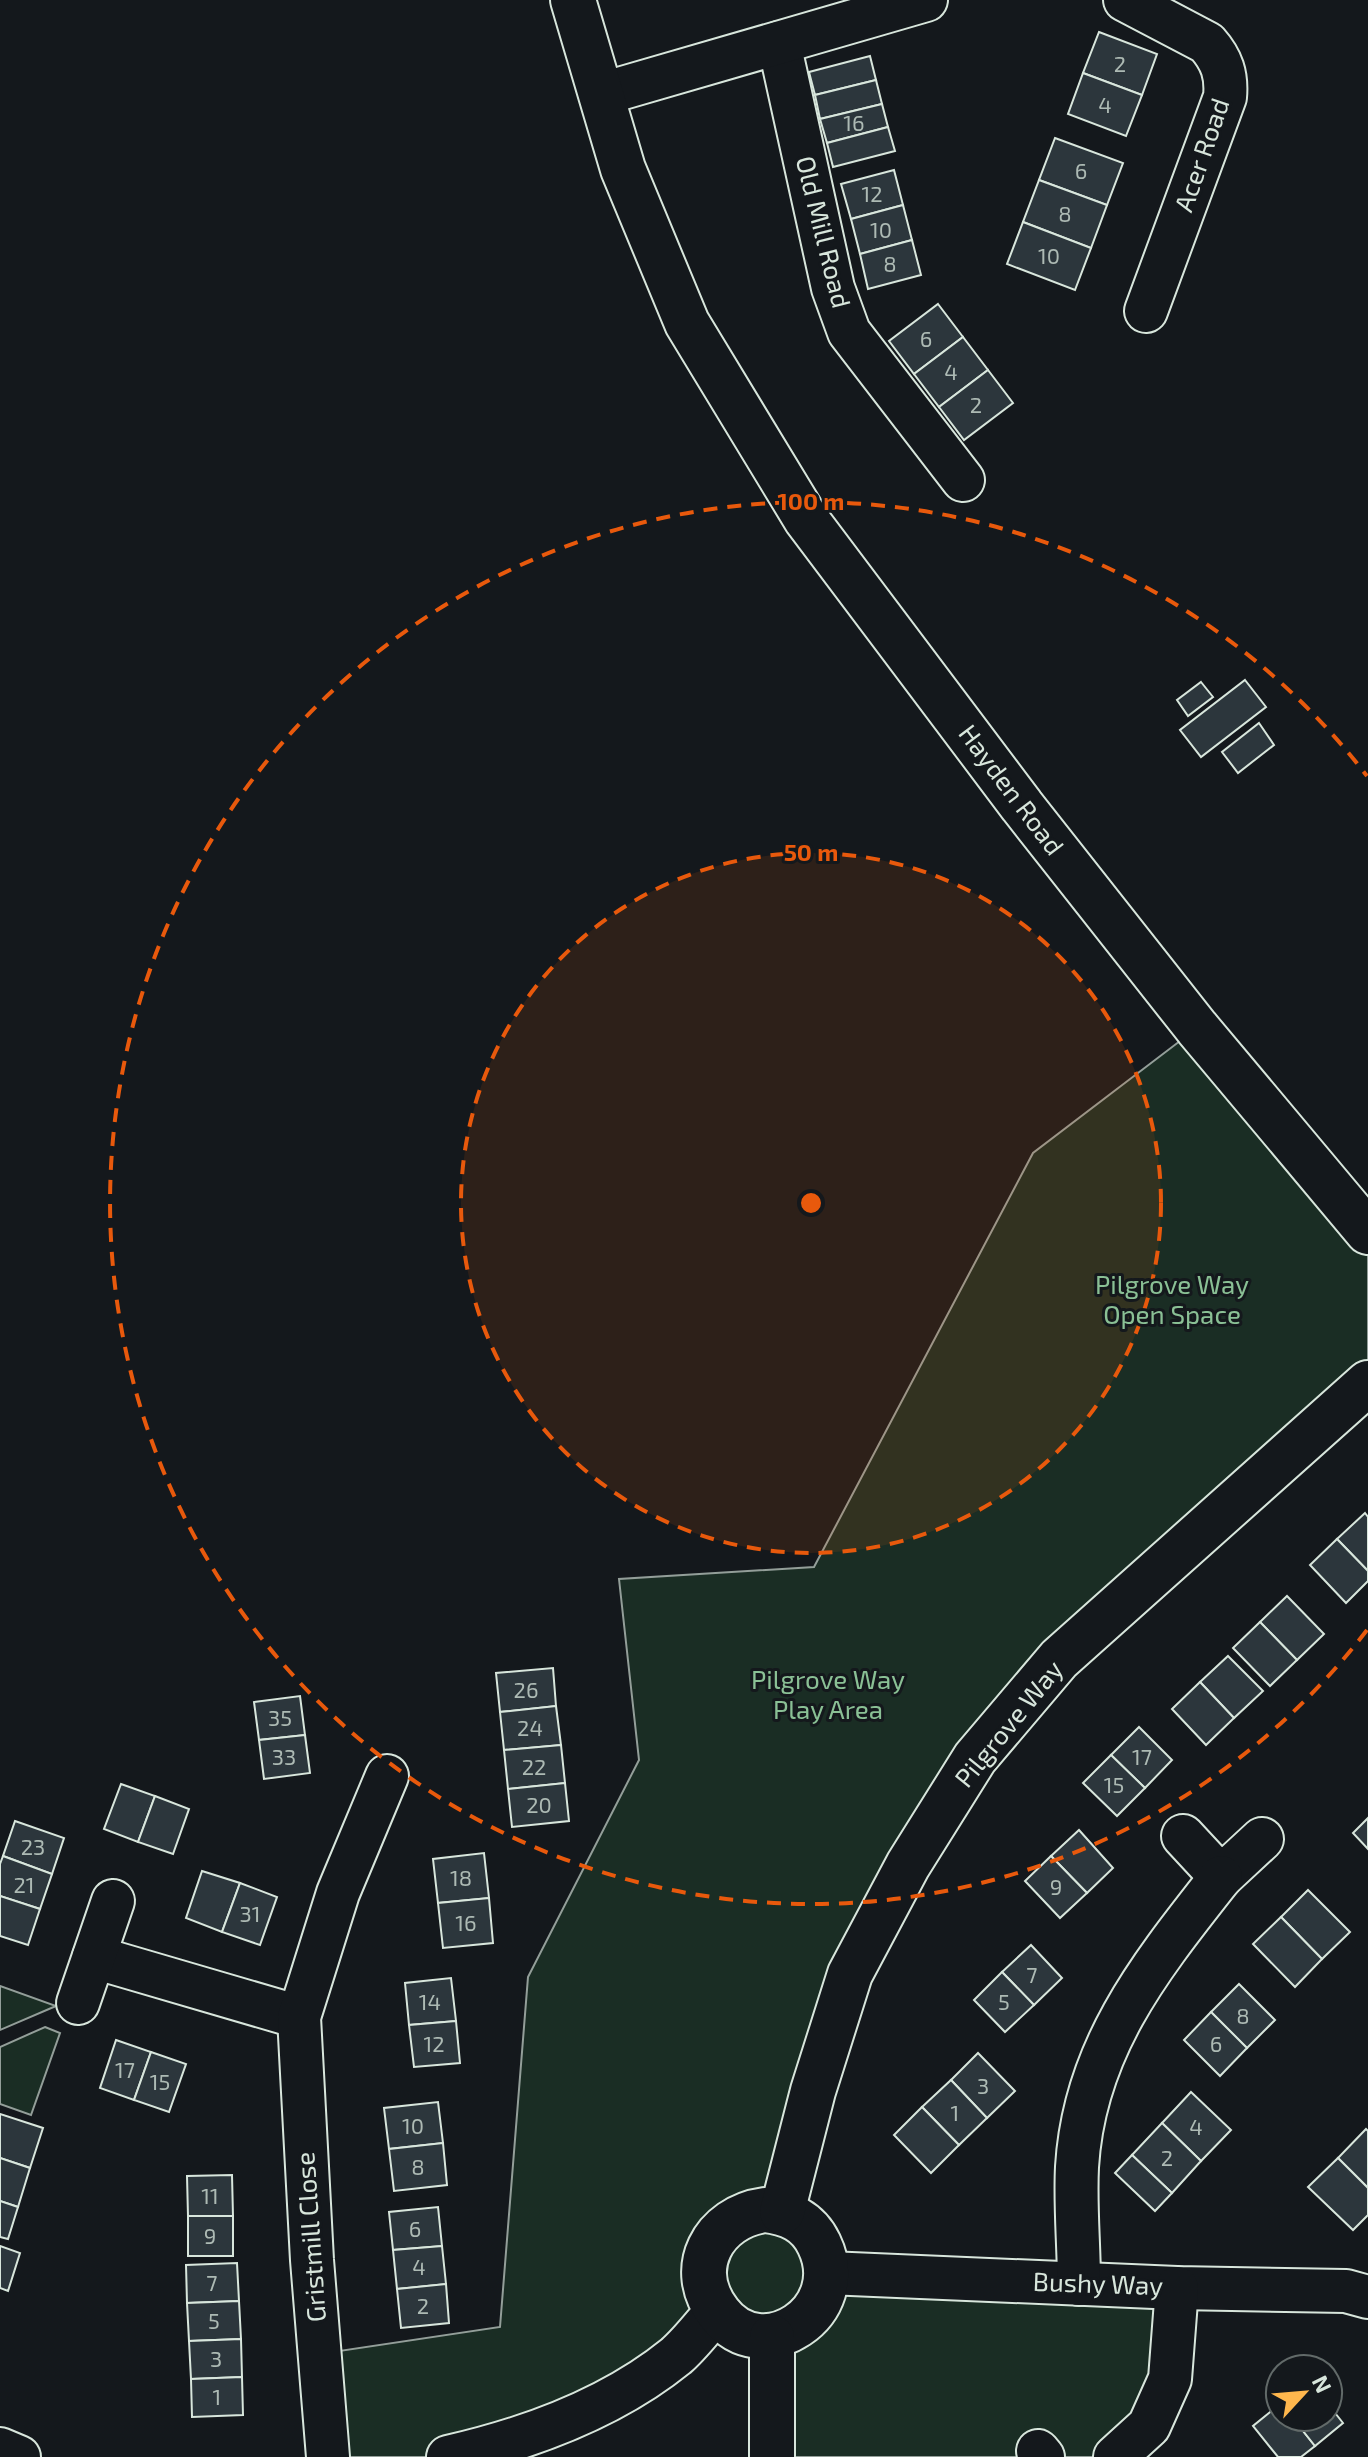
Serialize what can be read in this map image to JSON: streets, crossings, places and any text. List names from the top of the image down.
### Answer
{
  "streets": {
    "street": [
      "Acer Road",
      "Old Mill Road",
      "Hayden Road",
      "Pilgrove Way",
      "Gristmill Close",
      "Bushy Way"
    ]
  },
  "crossings": [
    ["Pilgrove Way", "Bushy Way"]
  ],
  "parks": ["Pilgrove Way Open Space", "Pilgrove Way Play Area"],
  "house_numbers": [
    "2",
    "4",
    "16",
    "6",
    "12",
    "8",
    "10",
    "10",
    "8",
    "6",
    "4",
    "2",
    "26",
    "35",
    "24",
    "33",
    "17",
    "22",
    "15",
    "20",
    "23",
    "18",
    "21",
    "9",
    "31",
    "16",
    "7",
    "14",
    "5",
    "8",
    "12",
    "6",
    "17",
    "15",
    "3",
    "1",
    "10",
    "4",
    "2",
    "8",
    "11",
    "6",
    "9",
    "4",
    "7",
    "2",
    "5",
    "3",
    "1"
  ],
  "north": "top right",
  "rings": ["100 m", "50 m"]
}
